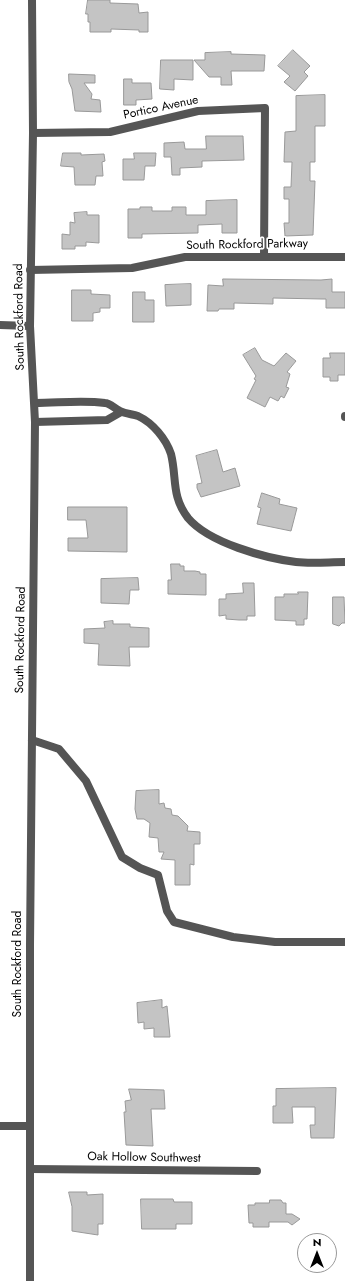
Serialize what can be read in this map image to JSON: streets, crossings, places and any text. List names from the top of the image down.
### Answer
{
  "streets": {
    "street": [
      "Portico Avenue",
      "South Rockford Parkway",
      "South Rockford Road",
      "Oak Hollow Southwest"
    ]
  },
  "crossings": [
    ["Portico Avenue", "South Rockford Parkway"],
    ["Portico Avenue", "South Rockford Road"],
    ["South Rockford Parkway", "South Rockford Road"],
    ["South Rockford Road", "Oak Hollow Southwest"]
  ],
  "north": "top"
}
